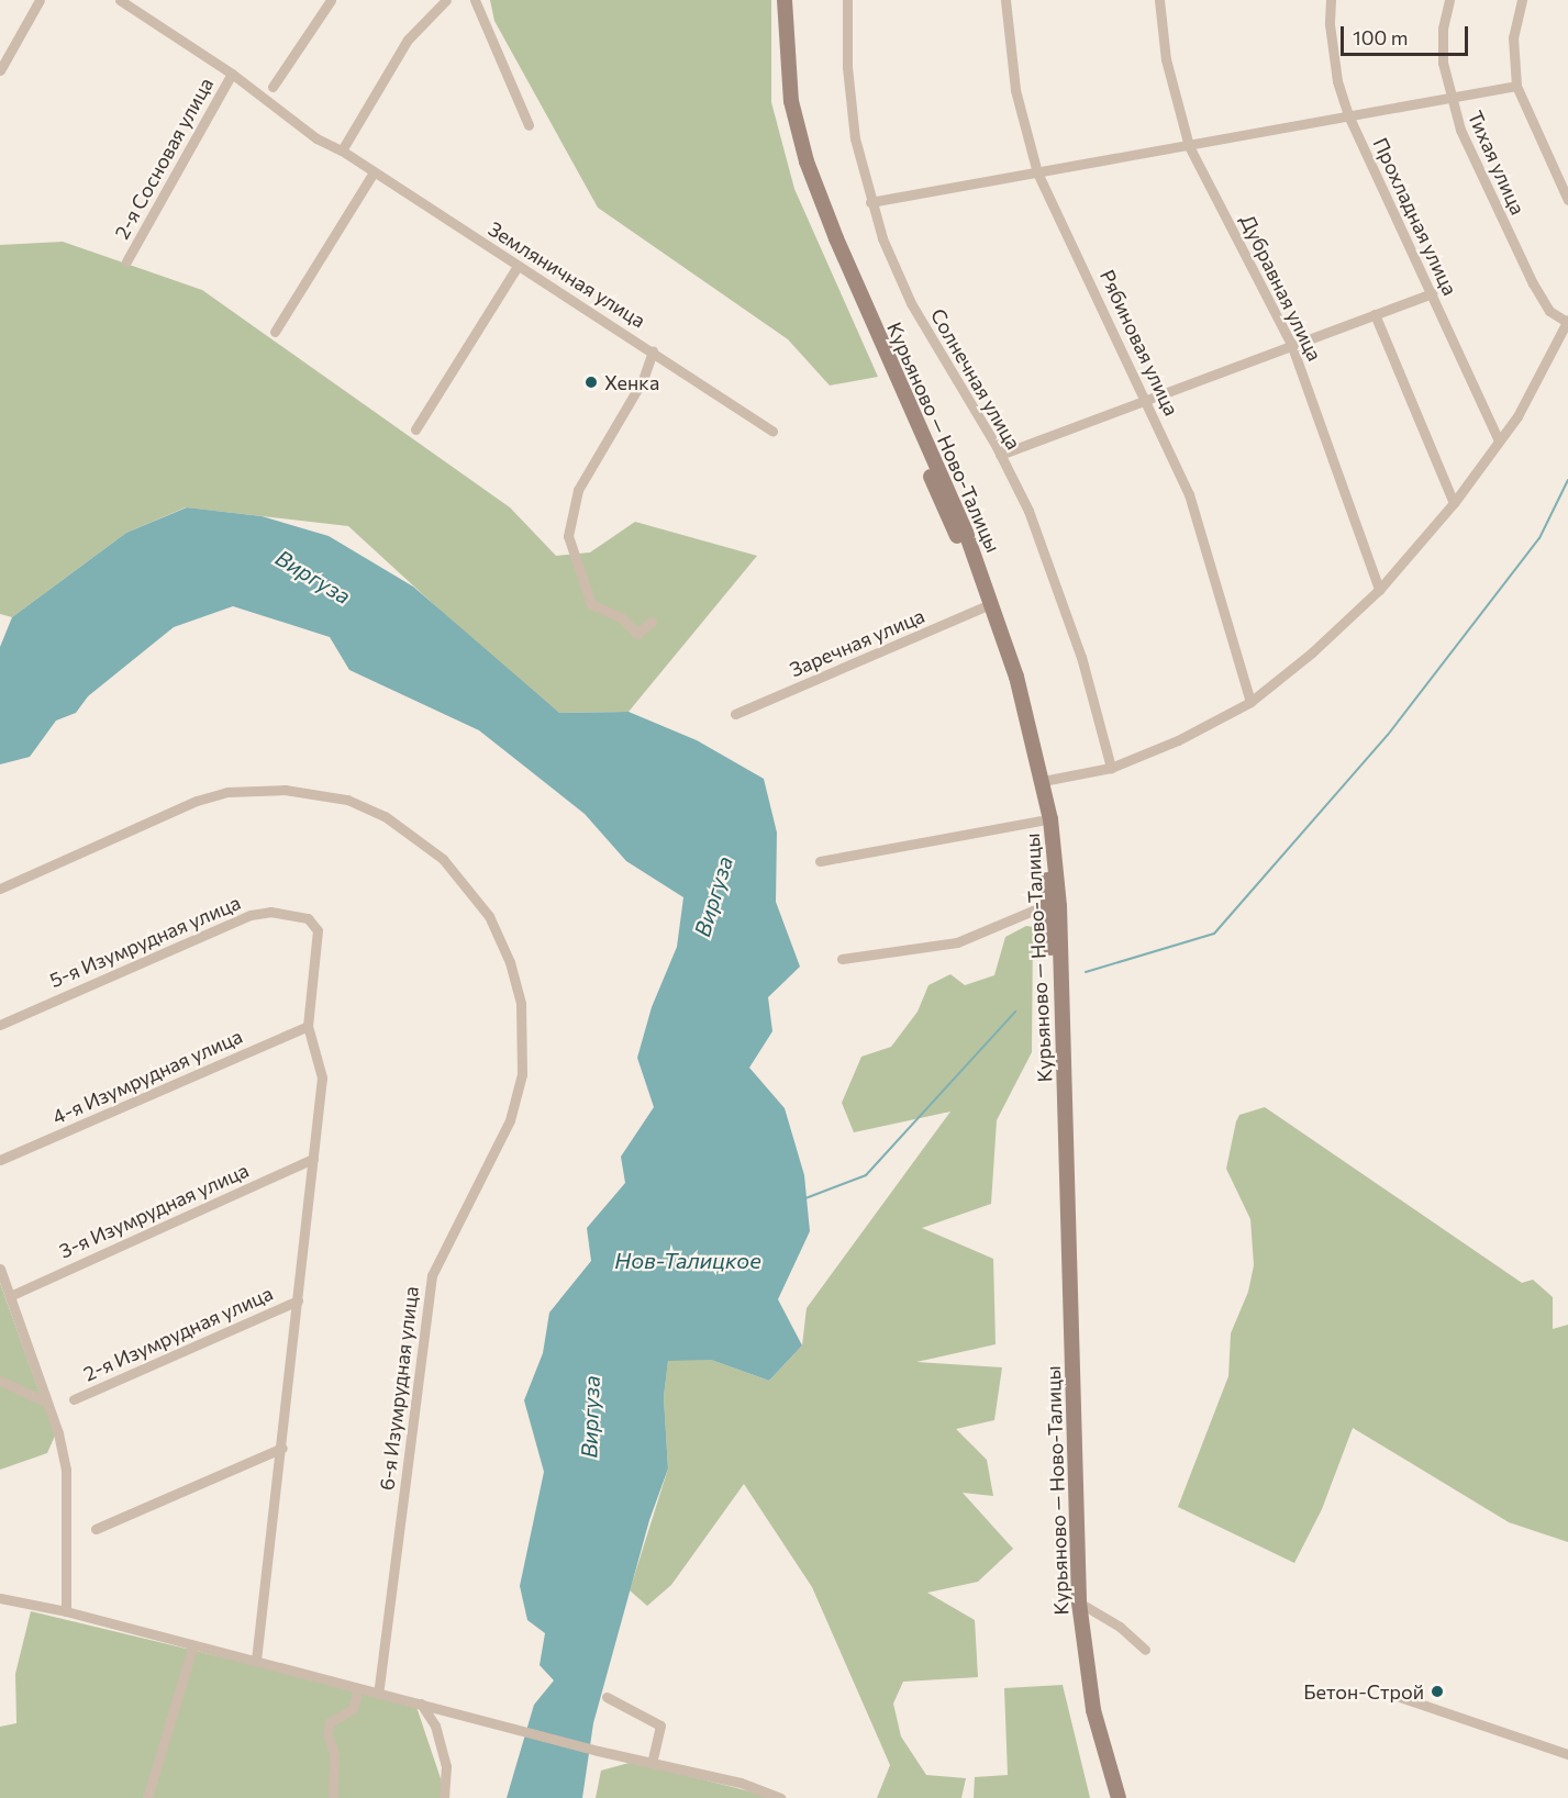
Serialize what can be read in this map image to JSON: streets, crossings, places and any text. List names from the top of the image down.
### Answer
{
  "streets": {
    "main road": ["Курьяново — Ново-Талицы"],
    "street": [
      "2-я Сосновая улица",
      "Тихая улица",
      "Прохладная улица",
      "Земляничная улица",
      "Дубравная улица",
      "Рябиновая улица",
      "Солнечная улица",
      "Заречная улица",
      "5-я Изумрудная улица",
      "4-я Изумрудная улица",
      "3-я Изумрудная улица",
      "2-я Изумрудная улица",
      "6-я Изумрудная улица"
    ]
  },
  "crossings": [
    ["2-я Сосновая улица", "Земляничная улица"],
    ["Курьяново — Ново-Талицы", "Заречная улица"],
    ["5-я Изумрудная улица", "4-я Изумрудная улица"]
  ],
  "water": ["Виргуза", "Нов-Талицкое"],
  "places": ["Хенка", "Бетон-Строй"],
  "scale_bar": "100 m"
}
